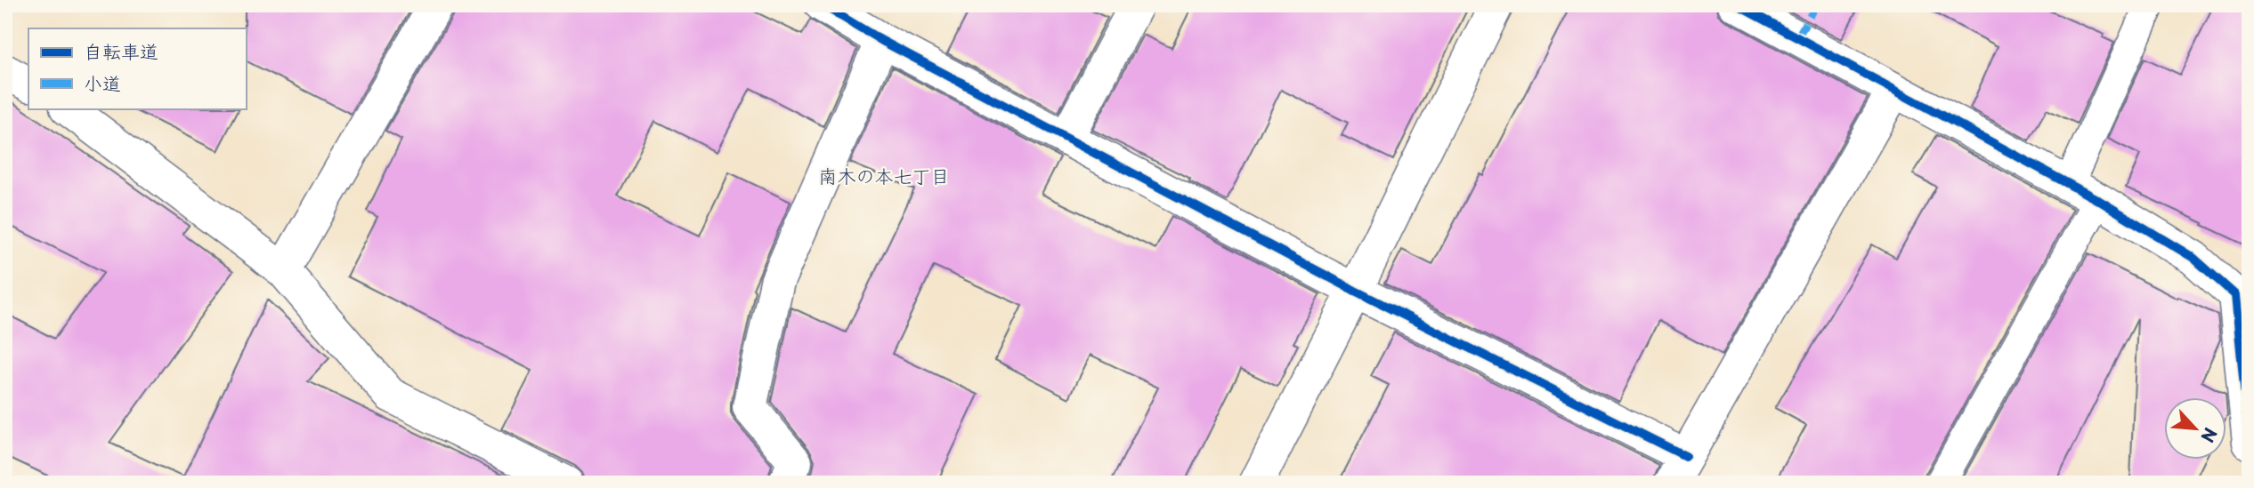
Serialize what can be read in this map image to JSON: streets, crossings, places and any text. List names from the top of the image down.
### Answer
{
  "districts": ["南木の本七丁目"],
  "legend": ["自転車道", "小道"],
  "north": "bottom right"
}
